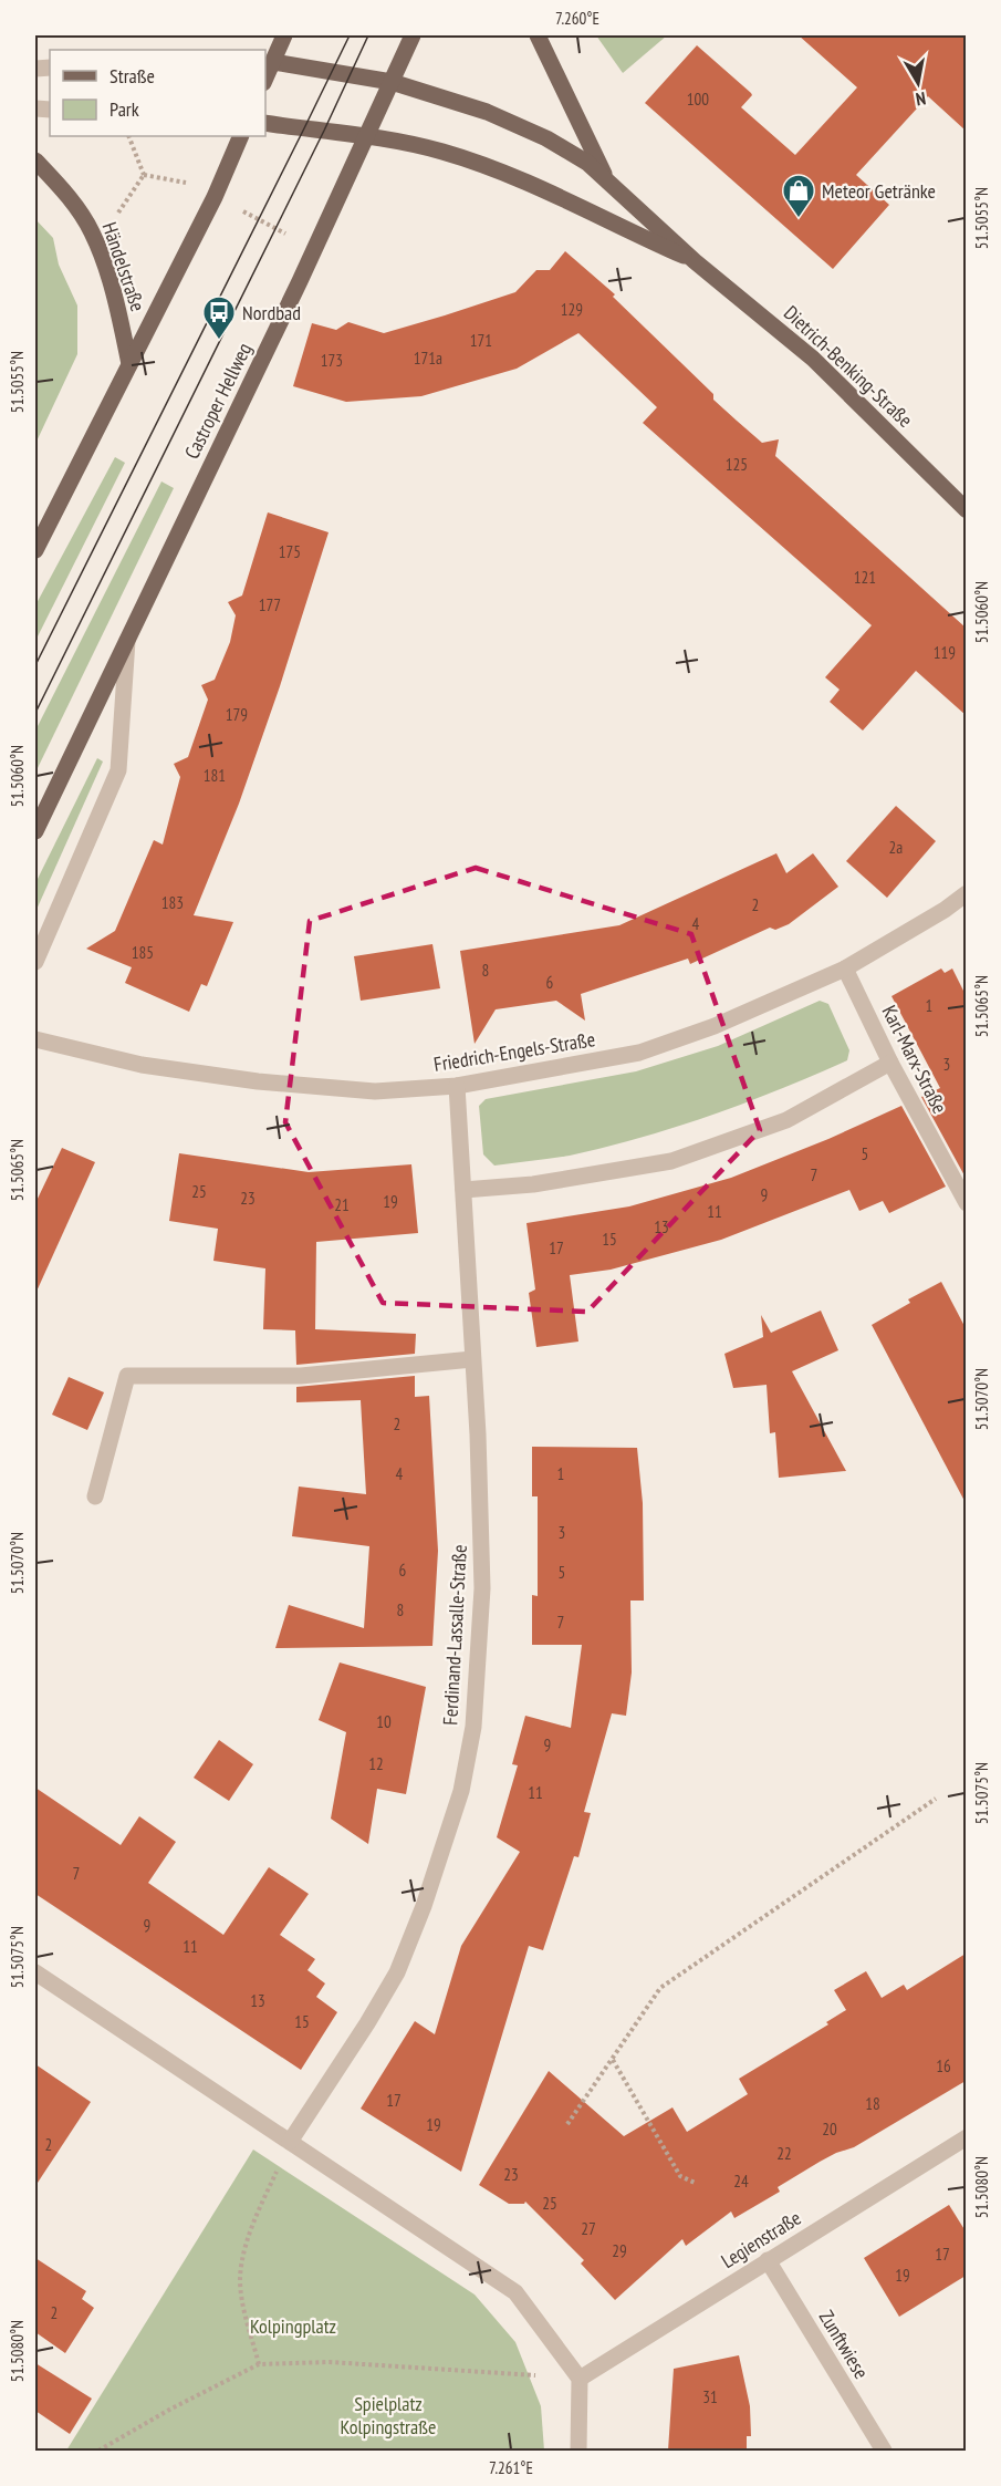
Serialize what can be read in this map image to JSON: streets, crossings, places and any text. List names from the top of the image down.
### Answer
{
  "streets": {
    "main road": ["Händelstraße", "Dietrich-Benking-Straße", "Castroper Hellweg"],
    "street": [
      "Friedrich-Engels-Straße",
      "Karl-Marx-Straße",
      "Ferdinand-Lassalle-Straße",
      "Legienstraße",
      "Zunftwiese"
    ]
  },
  "crossings": [
    ["Dietrich-Benking-Straße", "Castroper Hellweg"],
    ["Friedrich-Engels-Straße", "Karl-Marx-Straße"],
    ["Friedrich-Engels-Straße", "Ferdinand-Lassalle-Straße"],
    ["Legienstraße", "Zunftwiese"]
  ],
  "parks": ["Kolpingplatz", "Spielplatz Kolpingstraße"],
  "places": {
    "shop": ["Meteor Getränke"],
    "bus stop": ["Nordbad"]
  },
  "house_numbers": [
    "100",
    "129",
    "171",
    "171a",
    "173",
    "125",
    "175",
    "121",
    "177",
    "119",
    "179",
    "181",
    "2a",
    "183",
    "2",
    "4",
    "185",
    "8",
    "6",
    "1",
    "3",
    "5",
    "7",
    "25",
    "9",
    "23",
    "19",
    "21",
    "11",
    "13",
    "15",
    "17",
    "2",
    "4",
    "1",
    "3",
    "6",
    "5",
    "8",
    "7",
    "10",
    "9",
    "12",
    "11",
    "7",
    "9",
    "11",
    "13",
    "15",
    "16",
    "17",
    "18",
    "19",
    "20",
    "2",
    "22",
    "23",
    "24",
    "25",
    "27",
    "29",
    "17",
    "19",
    "2",
    "31"
  ],
  "legend": ["Straße", "Park"],
  "north": "bottom",
  "coordinates": [
    "7.260°E",
    "51.5055°N",
    "51.5060°N",
    "51.5065°N",
    "51.5070°N",
    "51.5075°N",
    "51.5080°N",
    "7.261°E"
  ]
}
